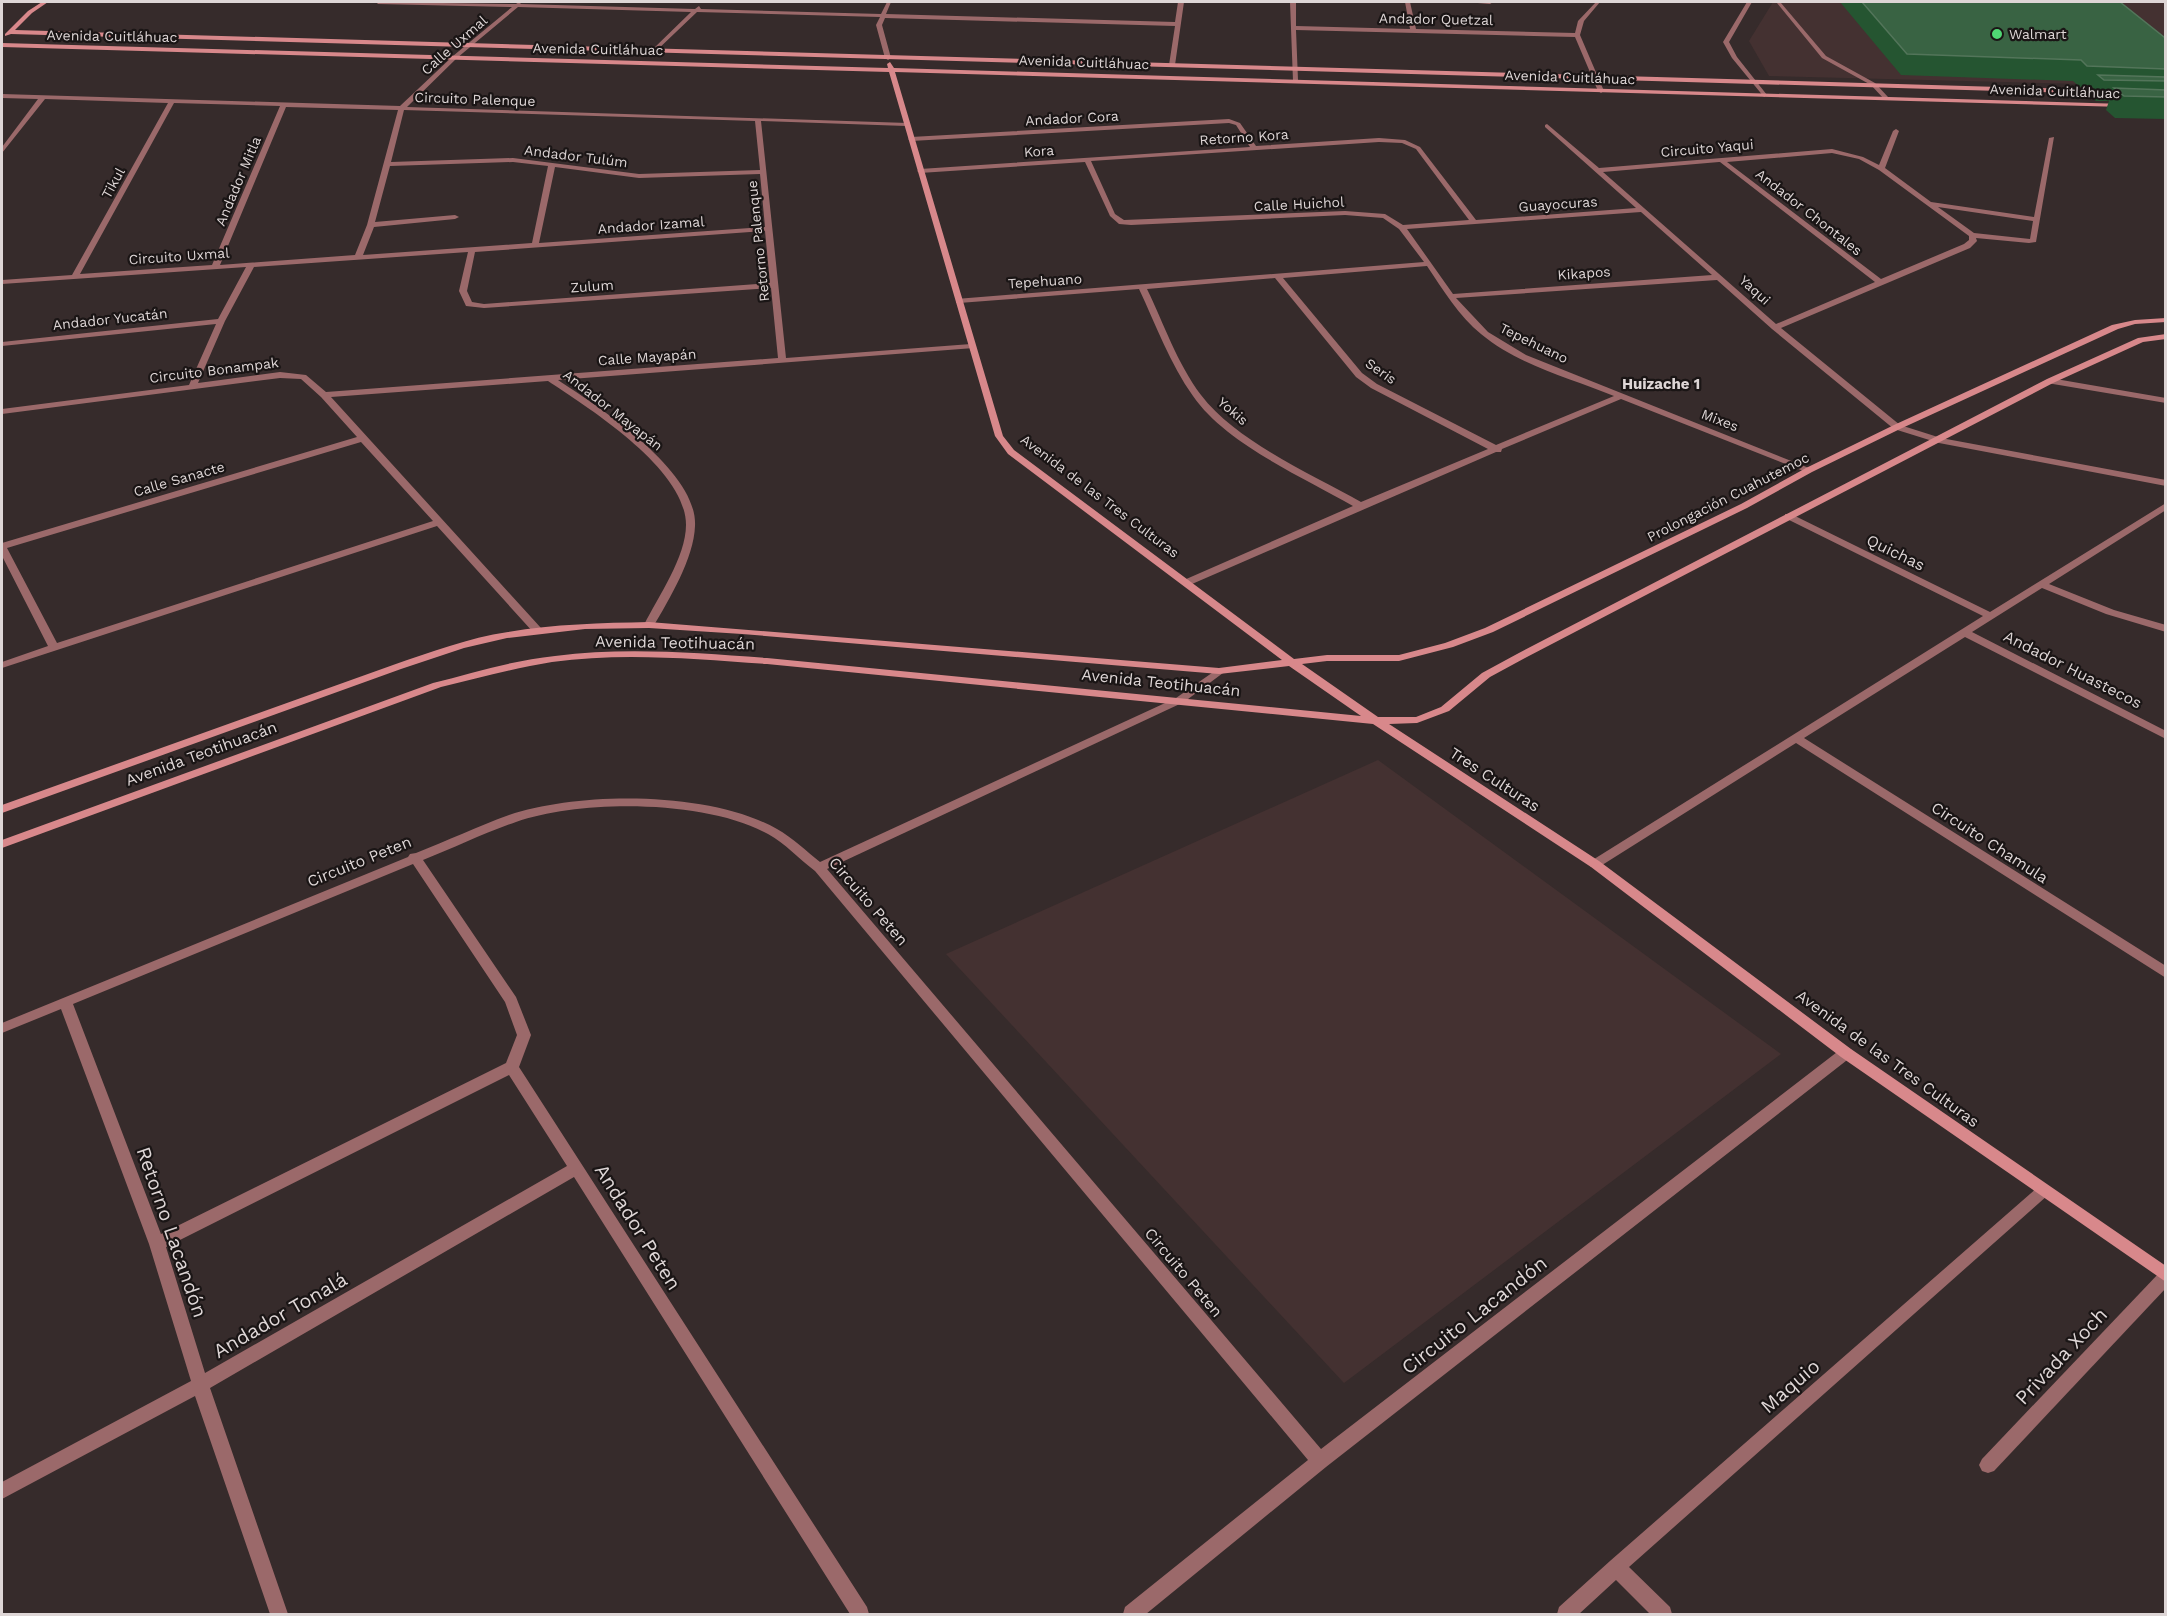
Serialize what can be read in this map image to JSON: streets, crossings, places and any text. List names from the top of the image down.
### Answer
{
  "streets": {
    "street": [
      "Andador Quetzal",
      "Avenida Cuitláhuac",
      "Calle Uxmal",
      "Circuito Palenque",
      "Andador Cora",
      "Retorno Kora",
      "Circuito Yaqui",
      "Kora",
      "Andador Tulúm",
      "Andador Mitla",
      "Tikul",
      "Calle Huichol",
      "Guayocuras",
      "Andador Chontales",
      "Andador Izamal",
      "Retorno Palenque",
      "Circuito Uxmal",
      "Kikapos",
      "Tepehuano",
      "Zulum",
      "Yaqui",
      "Andador Yucatán",
      "Calle Mayapán",
      "Circuito Bonampak",
      "Seris",
      "Andador Mayapán",
      "Yokis",
      "Mixes",
      "Calle Sanacte",
      "Avenida de las Tres Culturas",
      "Prolongación Cuahutemoc",
      "Quichas",
      "Avenida Teotihuacán",
      "Andador Huastecos",
      "Tres Culturas",
      "Circuito Chamula",
      "Circuito Peten",
      "Andador Peten",
      "Retorno Lacandón",
      "Andador Tonalá",
      "Circuito Lacandón",
      "Privada Xoch",
      "Maquio"
    ]
  },
  "crossings": [
    ["Avenida Cuitláhuac", "Calle Uxmal"],
    ["Avenida Cuitláhuac", "Avenida de las Tres Culturas"],
    ["Calle Uxmal", "Circuito Palenque"],
    ["Circuito Palenque", "Andador Mitla"],
    ["Circuito Palenque", "Tikul"],
    ["Circuito Palenque", "Retorno Palenque"],
    ["Circuito Palenque", "Avenida de las Tres Culturas"],
    ["Andador Cora", "Retorno Kora"],
    ["Andador Cora", "Avenida de las Tres Culturas"],
    ["Retorno Kora", "Kora"],
    ["Retorno Kora", "Calle Huichol"],
    ["Retorno Kora", "Guayocuras"],
    ["Circuito Yaqui", "Andador Chontales"],
    ["Circuito Yaqui", "Yaqui"],
    ["Kora", "Calle Huichol"],
    ["Kora", "Avenida de las Tres Culturas"],
    ["Andador Tulúm", "Retorno Palenque"],
    ["Andador Mitla", "Circuito Uxmal"],
    ["Tikul", "Circuito Uxmal"],
    ["Calle Huichol", "Guayocuras"],
    ["Guayocuras", "Yaqui"],
    ["Andador Izamal", "Retorno Palenque"],
    ["Andador Izamal", "Circuito Uxmal"],
    ["Retorno Palenque", "Zulum"],
    ["Retorno Palenque", "Calle Mayapán"],
    ["Circuito Uxmal", "Zulum"],
    ["Kikapos", "Tepehuano"],
    ["Kikapos", "Yaqui"],
    ["Tepehuano", "Seris"],
    ["Tepehuano", "Yokis"],
    ["Tepehuano", "Mixes"],
    ["Tepehuano", "Avenida de las Tres Culturas"],
    ["Yaqui", "Prolongación Cuahutemoc"],
    ["Calle Mayapán", "Circuito Bonampak"],
    ["Calle Mayapán", "Andador Mayapán"],
    ["Calle Mayapán", "Avenida de las Tres Culturas"],
    ["Circuito Bonampak", "Calle Sanacte"],
    ["Circuito Bonampak", "Avenida Teotihuacán"],
    ["Andador Mayapán", "Avenida Teotihuacán"],
    ["Mixes", "Prolongación Cuahutemoc"],
    ["Avenida de las Tres Culturas", "Prolongación Cuahutemoc"],
    ["Avenida de las Tres Culturas", "Avenida Teotihuacán"],
    ["Avenida de las Tres Culturas", "Tres Culturas"],
    ["Avenida de las Tres Culturas", "Circuito Lacandón"],
    ["Avenida de las Tres Culturas", "Privada Xoch"],
    ["Avenida de las Tres Culturas", "Maquio"],
    ["Prolongación Cuahutemoc", "Avenida Teotihuacán"],
    ["Avenida Teotihuacán", "Tres Culturas"],
    ["Circuito Peten", "Retorno Lacandón"],
    ["Circuito Peten", "Circuito Lacandón"],
    ["Andador Peten", "Andador Tonalá"],
    ["Retorno Lacandón", "Andador Tonalá"]
  ],
  "districts": ["Huizache 1"],
  "places": ["Walmart"]
}
